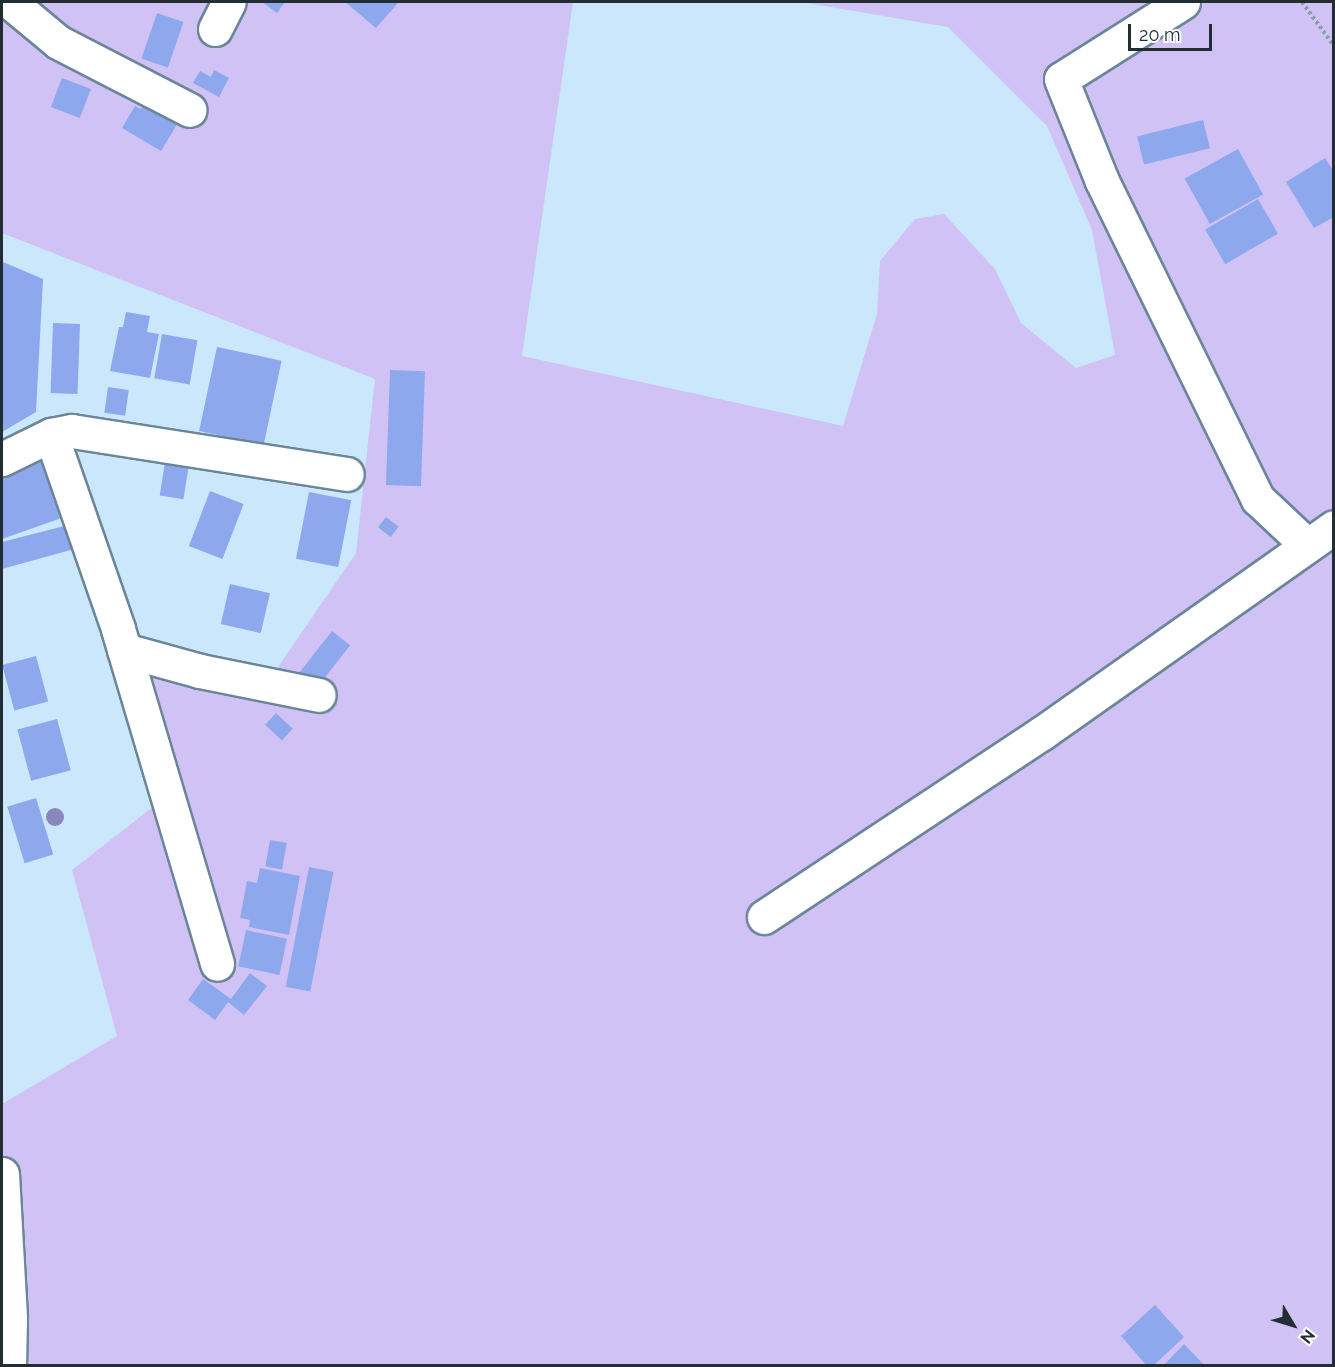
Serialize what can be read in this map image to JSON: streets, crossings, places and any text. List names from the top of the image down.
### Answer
{
  "scale_bar": "20 m",
  "north": "bottom right"
}
